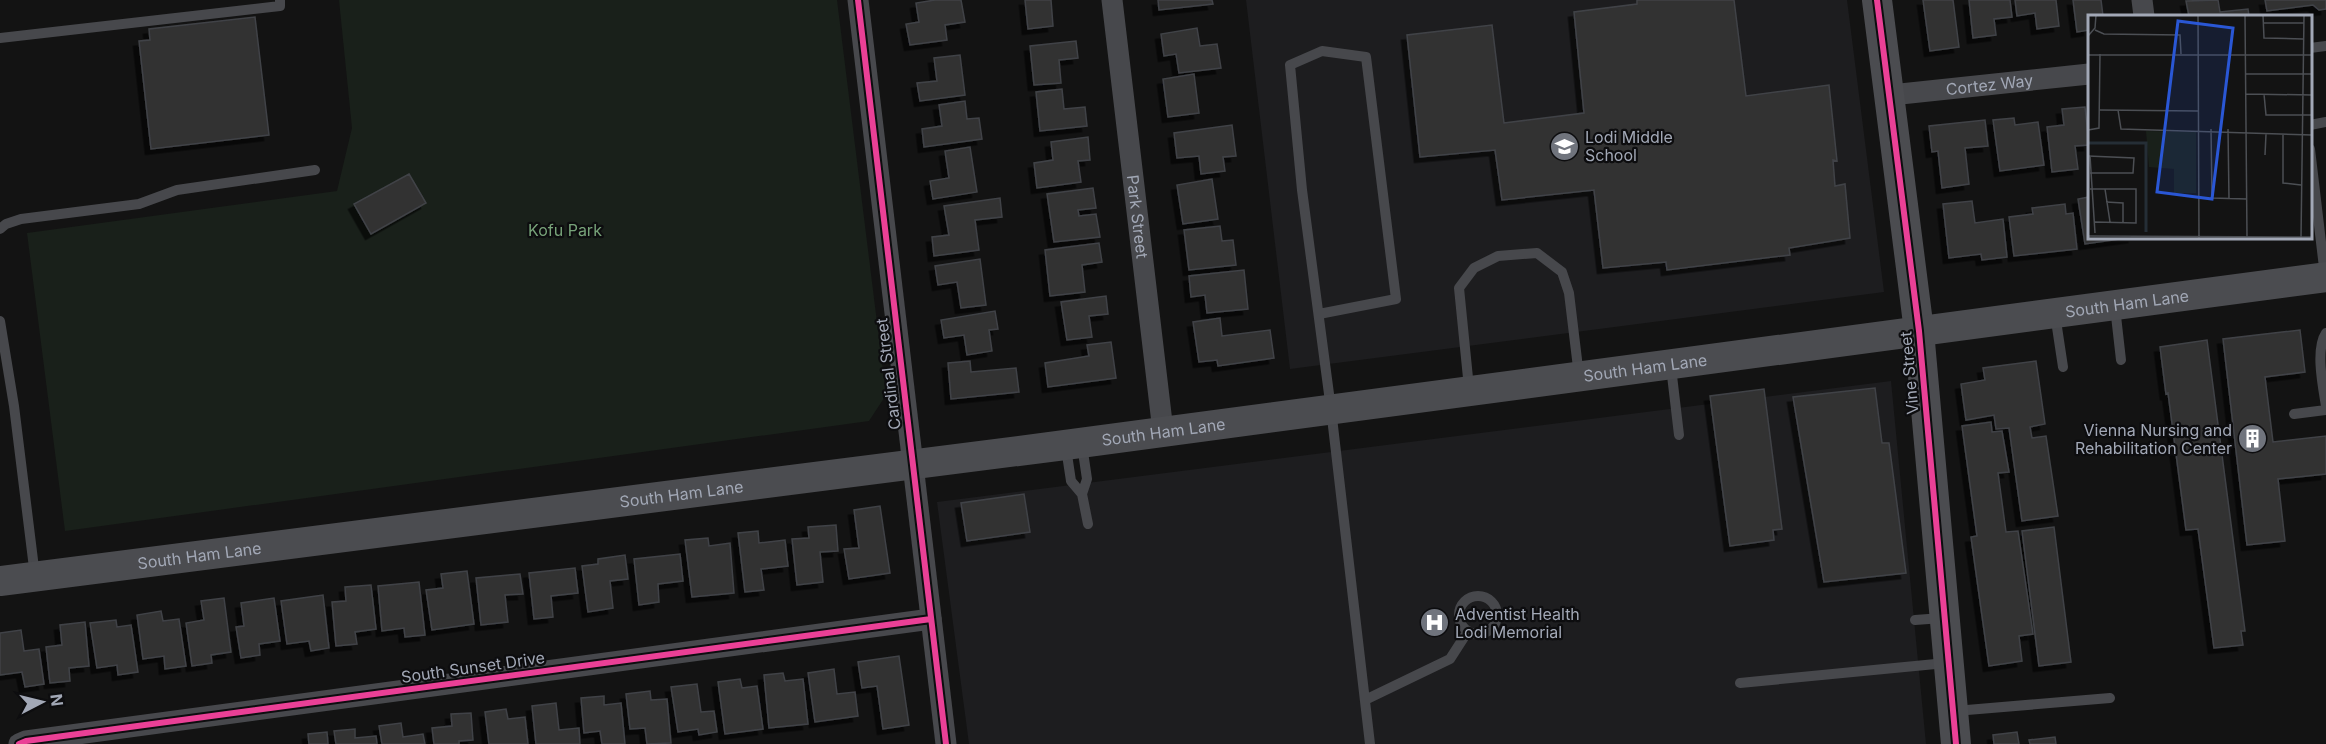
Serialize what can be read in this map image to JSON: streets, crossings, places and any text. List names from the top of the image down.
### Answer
{
  "streets": {
    "main road": ["South Ham Lane", "Vine Street"],
    "street": [
      "Cortez Way",
      "Park Street",
      "Cardinal Street",
      "South Sunset Drive"
    ]
  },
  "crossings": [
    ["Cortez Way", "Vine Street"],
    ["Park Street", "South Ham Lane"],
    ["South Ham Lane", "Vine Street"],
    ["South Ham Lane", "Cardinal Street"],
    ["Cardinal Street", "South Sunset Drive"]
  ],
  "parks": ["Kofu Park"],
  "places": {
    "school or university": ["Lodi Middle School"],
    "building": ["Vienna Nursing and Rehabilitation Center"],
    "hospital": ["Adventist Health Lodi Memorial"]
  },
  "north": "right"
}
